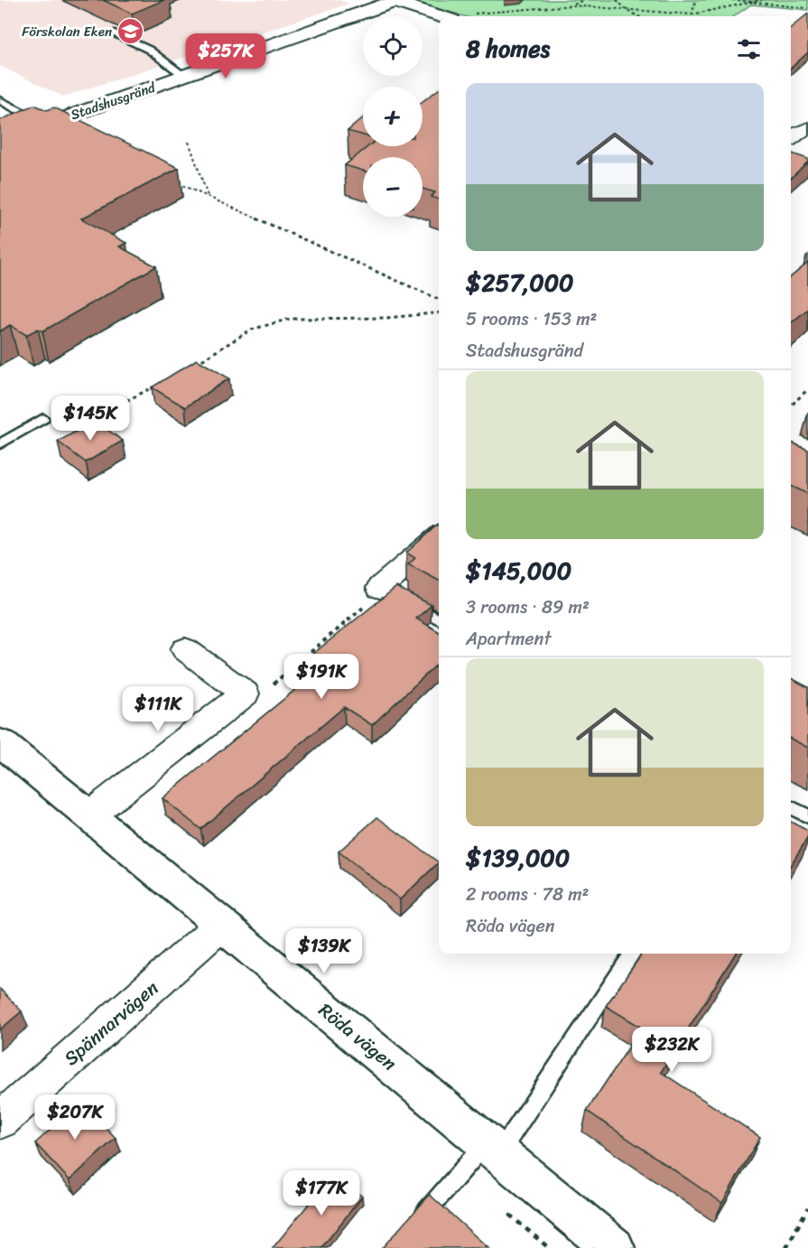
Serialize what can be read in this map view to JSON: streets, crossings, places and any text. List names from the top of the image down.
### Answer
{
  "streets": {
    "street": ["Stadshusgränd", "Spännarvägen", "Röda vägen"]
  },
  "crossings": [
    ["Spännarvägen", "Röda vägen"]
  ],
  "places": {
    "school or university": ["Förskolan Eken"]
  },
  "page": {
    "map_buttons": ["+", "−"],
    "heading": "8 homes",
    "price": [
      "$257K",
      "$145K",
      "$191K",
      "$111K",
      "$139K",
      "$232K",
      "$207K",
      "$177K"
    ],
    "list": [
      {
        "name": "$257,000",
        "note": "5 rooms · 153 m² · Stadshusgränd"
      },
      {
        "name": "$145,000",
        "note": "3 rooms · 89 m² · Apartment"
      },
      {
        "name": "$139,000",
        "note": "2 rooms · 78 m² · Röda vägen"
      }
    ]
  }
}
